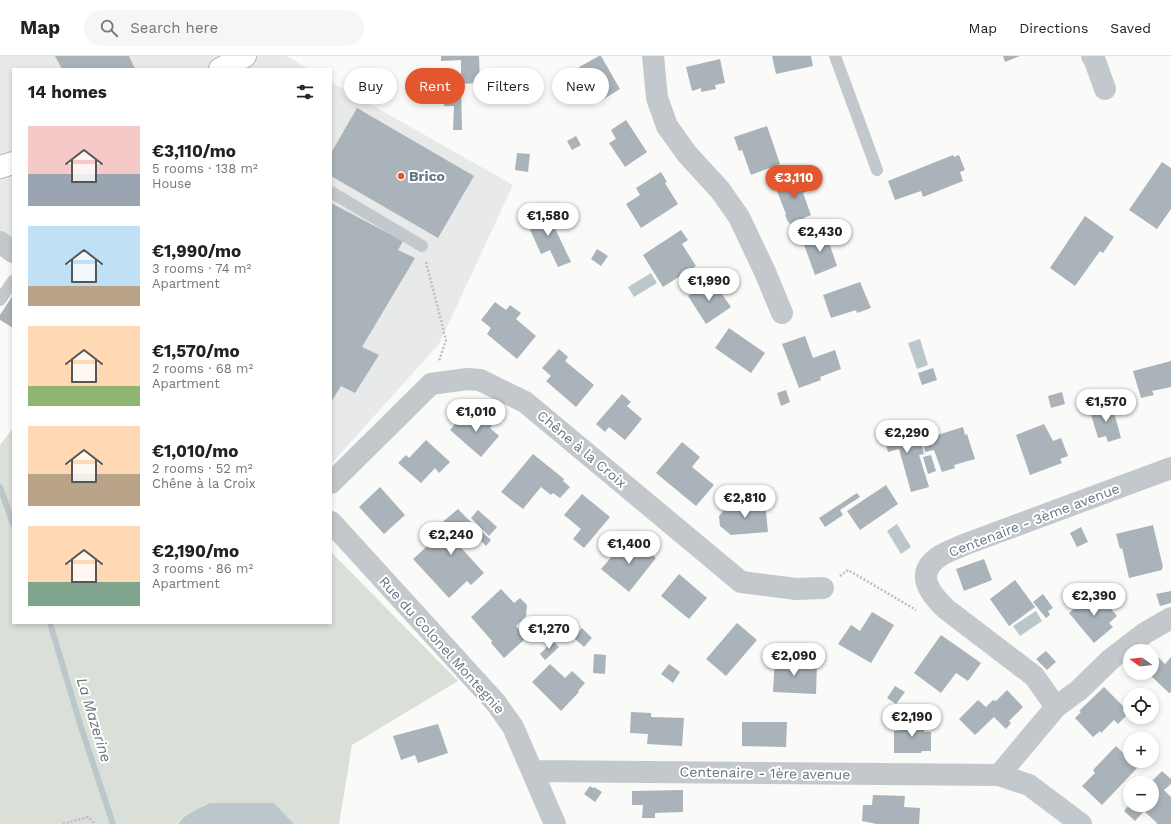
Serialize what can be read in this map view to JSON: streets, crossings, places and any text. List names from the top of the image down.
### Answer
{
  "streets": {
    "street": [
      "Chêne à la Croix",
      "Centenaire - 3ème avenue",
      "Rue du Colonel Montegnie",
      "Centenaire - 1ère avenue"
    ]
  },
  "crossings": [
    ["Rue du Colonel Montegnie", "Centenaire - 1ère avenue"]
  ],
  "water": ["La Mazerine"],
  "places": ["Brico"],
  "north": "left",
  "page": {
    "header": "Map",
    "search": "Search here",
    "nav": ["Map", "Directions", "Saved"],
    "chip": [
      "Buy",
      "Rent",
      "Filters",
      "New"
    ],
    "heading": "14 homes",
    "list": [
      {
        "name": "€3,110/mo",
        "note": "5 rooms · 138 m² · House"
      },
      {
        "name": "€1,990/mo",
        "note": "3 rooms · 74 m² · Apartment"
      },
      {
        "name": "€1,570/mo",
        "note": "2 rooms · 68 m² · Apartment"
      },
      {
        "name": "€1,010/mo",
        "note": "2 rooms · 52 m² · Chêne à la Croix"
      },
      {
        "name": "€2,190/mo",
        "note": "3 rooms · 86 m² · Apartment"
      }
    ],
    "price": [
      "€3,110",
      "€1,580",
      "€2,430",
      "€1,990",
      "€1,570",
      "€1,010",
      "€2,290",
      "€2,810",
      "€2,240",
      "€1,400",
      "€2,390",
      "€1,270",
      "€2,090",
      "€2,190"
    ],
    "map_buttons": ["+", "−"]
  }
}
